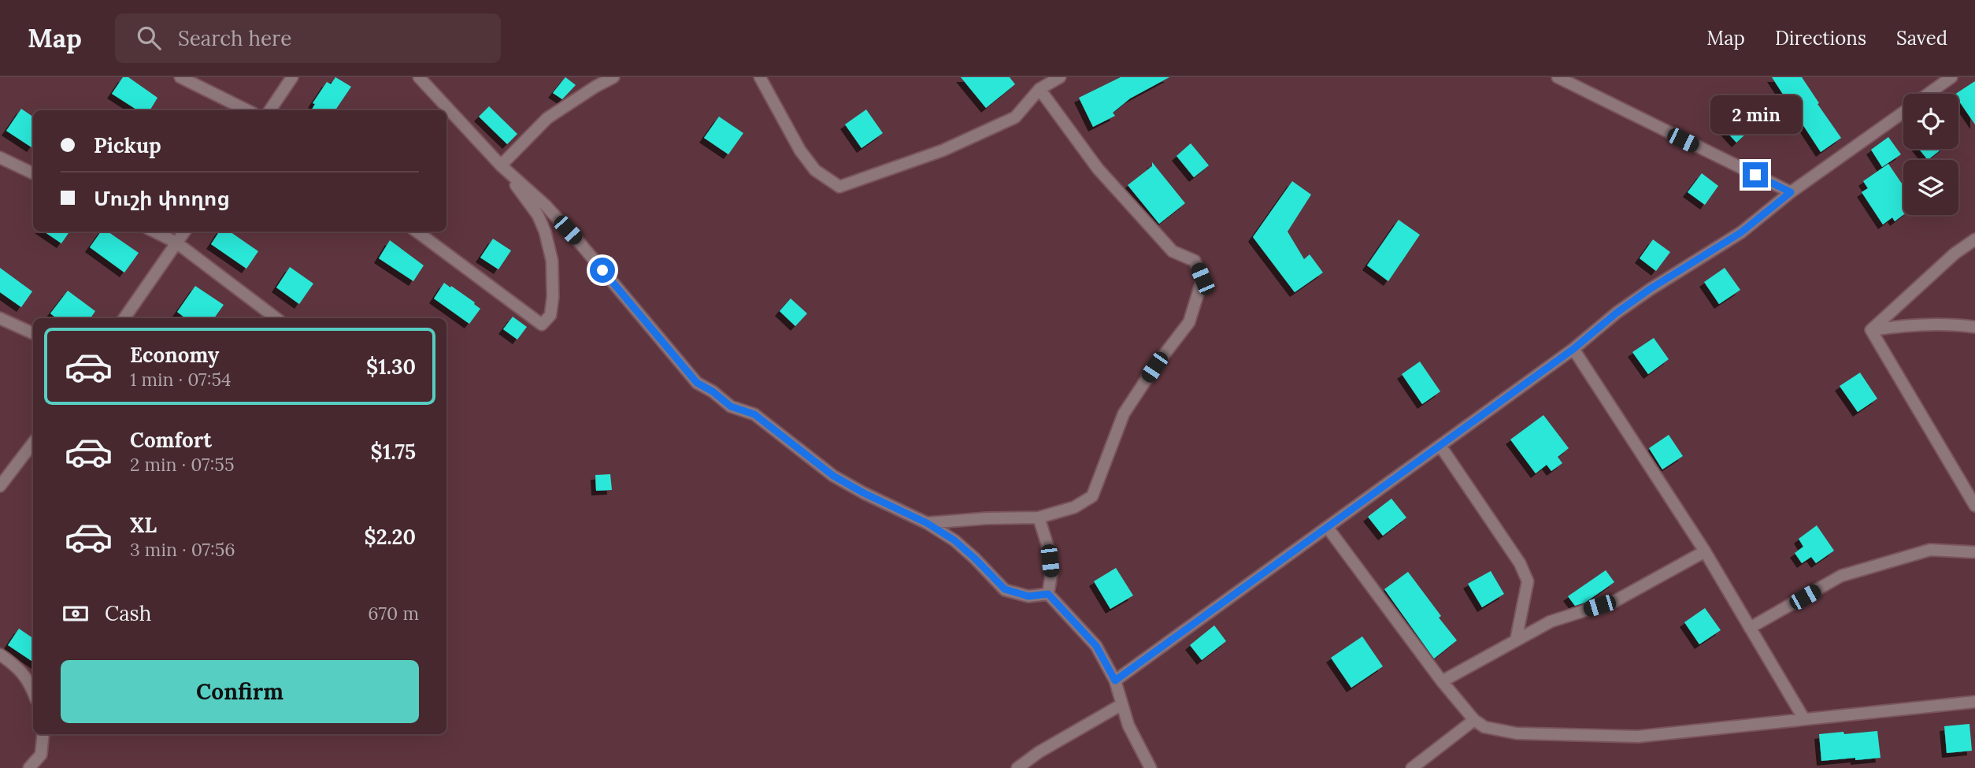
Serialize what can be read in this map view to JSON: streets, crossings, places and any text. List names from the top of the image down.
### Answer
{
  "page": {
    "header": "Map",
    "search": "Search here",
    "nav": ["Map", "Directions", "Saved"],
    "bubble": "2 min",
    "banner": ["Pickup", "Մուշի փողոց"],
    "list": [
      {
        "name": "Economy",
        "note": "1 min · 07:54",
        "value": "$1.30"
      },
      {
        "name": "Comfort",
        "note": "2 min · 07:55",
        "value": "$1.75"
      },
      {
        "name": "XL",
        "note": "3 min · 07:56",
        "value": "$2.20"
      }
    ],
    "pay": ["Cash", "670 m"],
    "buttons": "Confirm"
  }
}
